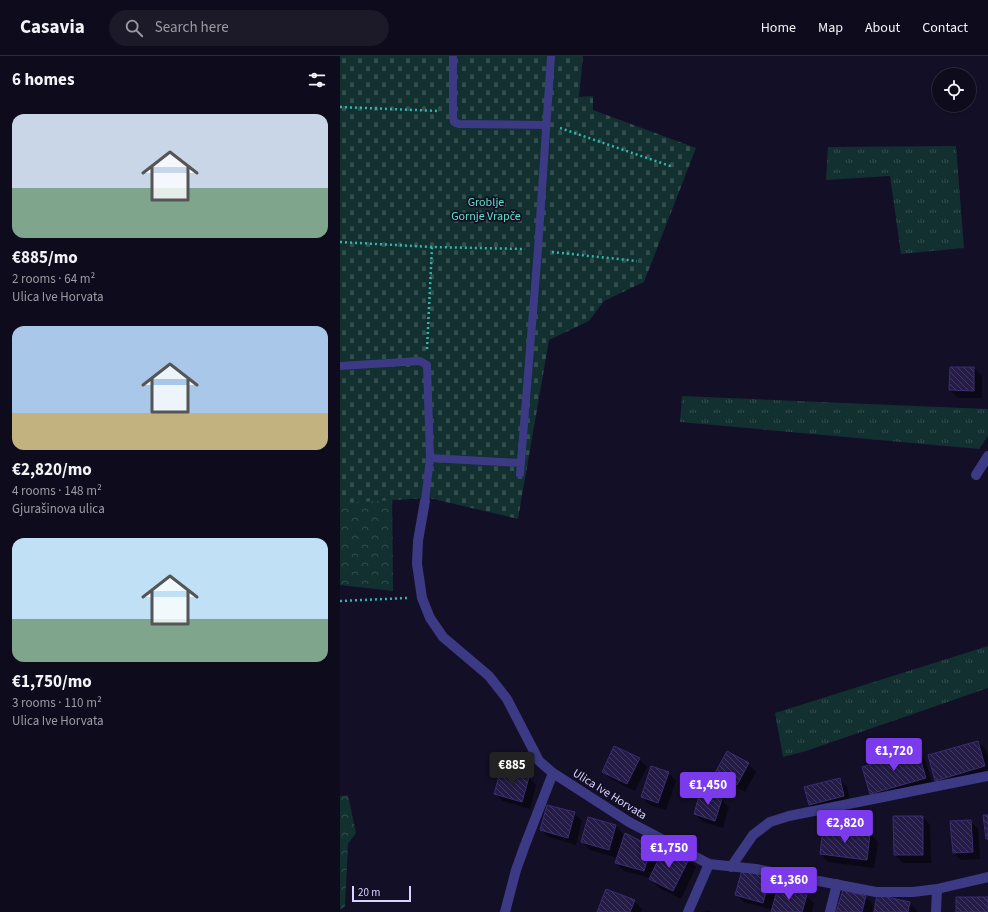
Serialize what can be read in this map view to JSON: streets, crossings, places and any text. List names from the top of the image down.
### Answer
{
  "streets": {
    "street": ["Ulica Ive Horvata"]
  },
  "parks": ["Groblje Gornje Vrapče"],
  "scale_bar": "20 m",
  "page": {
    "header": "Casavia",
    "search": "Search here",
    "nav": [
      "Home",
      "Map",
      "About",
      "Contact"
    ],
    "heading": "6 homes",
    "list": [
      {
        "name": "€885/mo",
        "note": "2 rooms · 64 m² · Ulica Ive Horvata"
      },
      {
        "name": "€2,820/mo",
        "note": "4 rooms · 148 m² · Gjurašinova ulica"
      },
      {
        "name": "€1,750/mo",
        "note": "3 rooms · 110 m² · Ulica Ive Horvata"
      }
    ],
    "price": [
      "€1,720",
      "€885",
      "€1,450",
      "€2,820",
      "€1,750",
      "€1,360"
    ],
    "scale": "20 m"
  }
}
